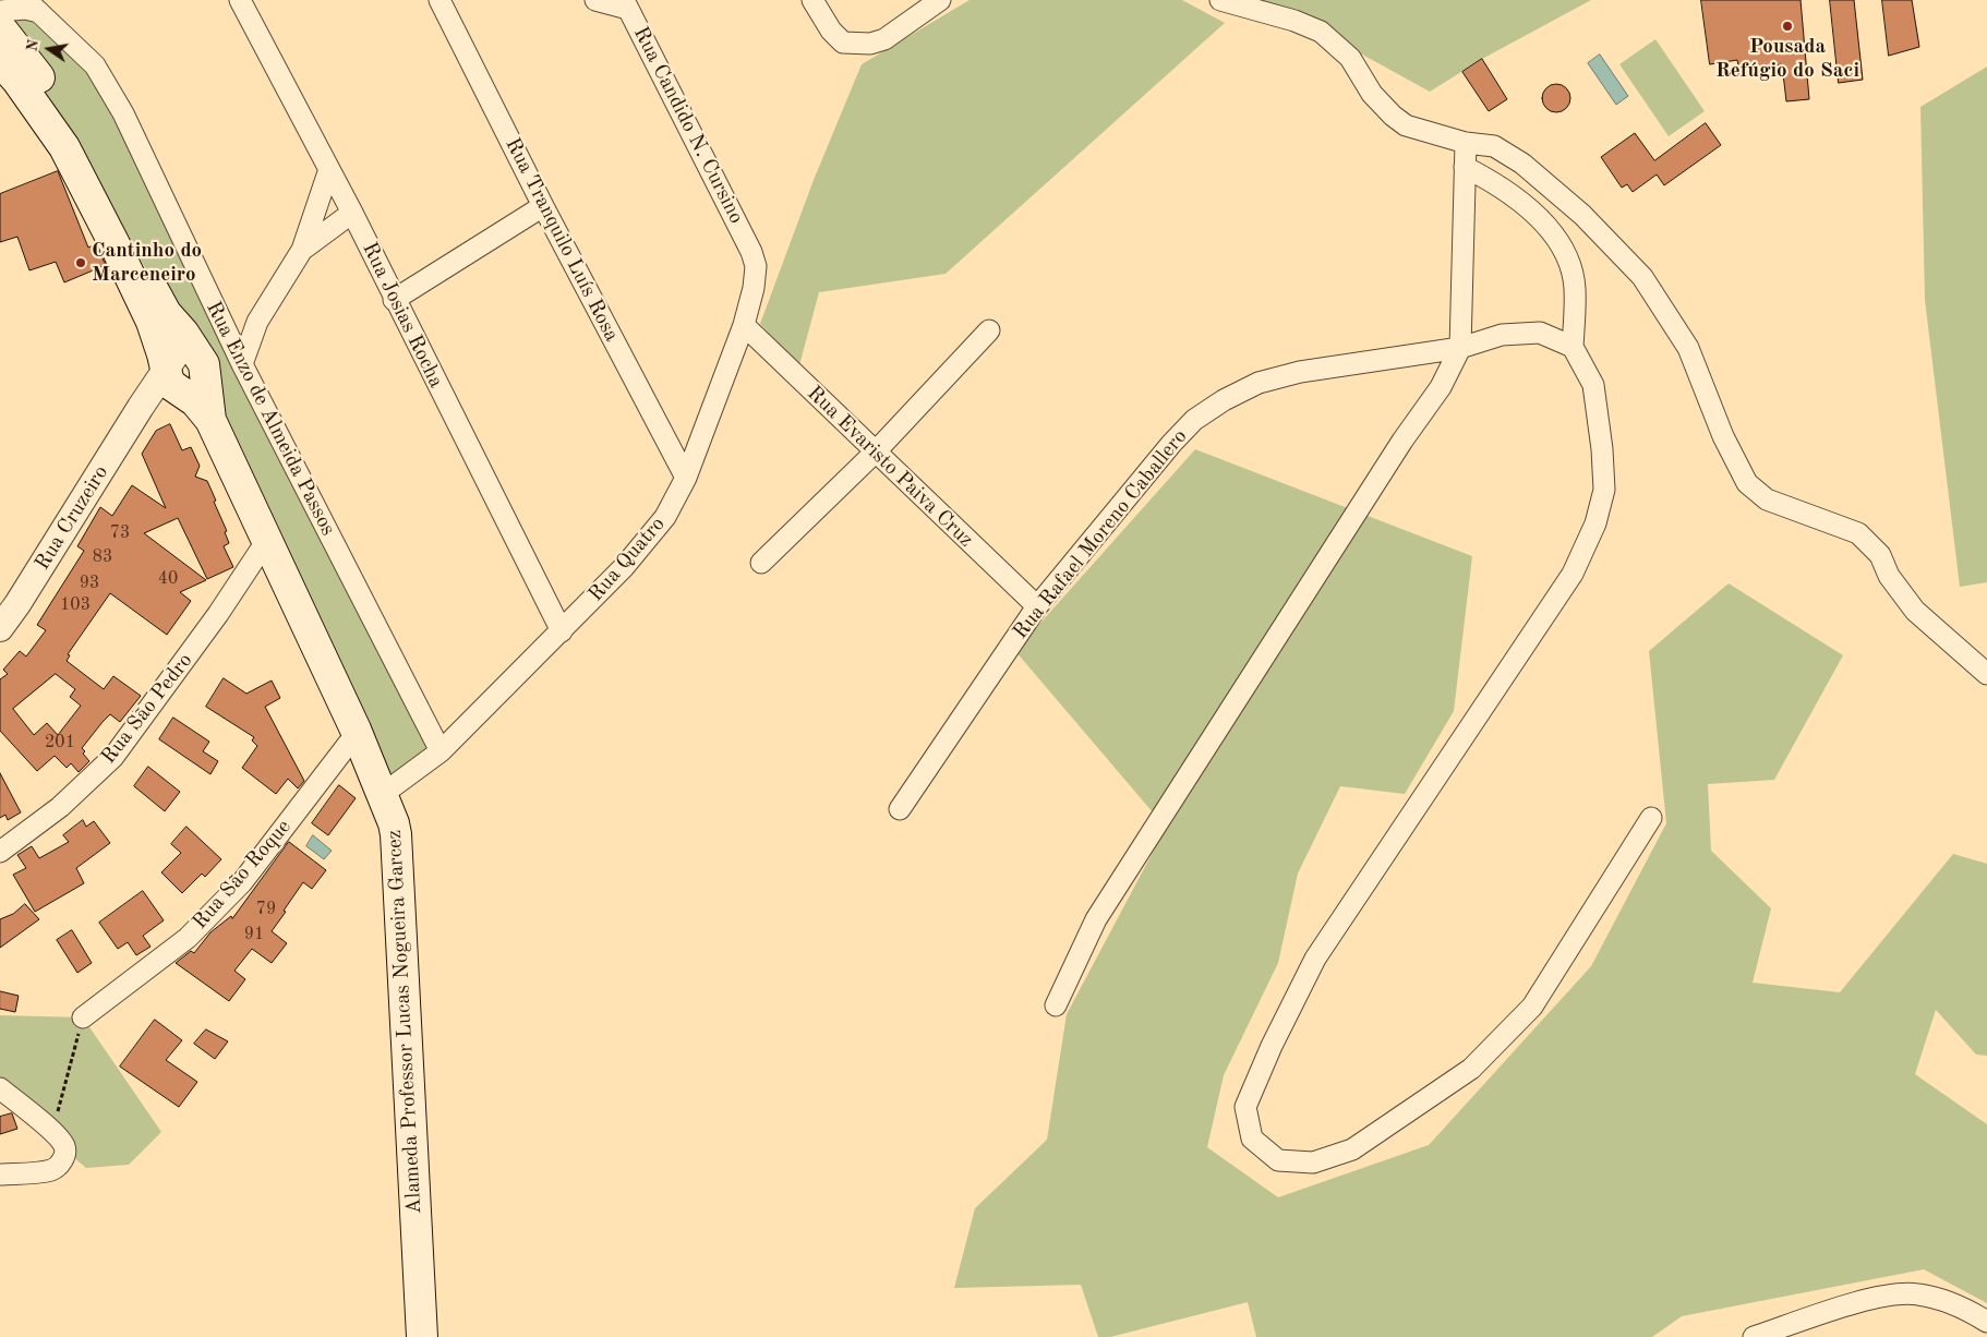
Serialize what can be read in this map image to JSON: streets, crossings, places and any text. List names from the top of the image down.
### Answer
{
  "streets": {
    "main road": ["Alameda Professor Lucas Nogueira Garcez"],
    "street": [
      "Rua Candido N. Cursino",
      "Rua Tranquilo Luís Rosa",
      "Rua Josias Rocha",
      "Rua Enzo de Almeida Passos",
      "Rua Evaristo Paiva Cruz",
      "Rua Cruzeiro",
      "Rua Rafael Moreno Caballero",
      "Rua Quatro",
      "Rua São Pedro",
      "Rua São Roque"
    ]
  },
  "crossings": [
    ["Rua Candido N. Cursino", "Rua Quatro"],
    ["Rua Tranquilo Luís Rosa", "Rua Quatro"],
    ["Rua Josias Rocha", "Rua Quatro"],
    ["Rua Enzo de Almeida Passos", "Rua Quatro"],
    ["Rua Evaristo Paiva Cruz", "Rua Rafael Moreno Caballero"],
    ["Rua Evaristo Paiva Cruz", "Rua Quatro"],
    ["Rua Quatro", "Alameda Professor Lucas Nogueira Garcez"],
    ["Rua São Pedro", "Alameda Professor Lucas Nogueira Garcez"],
    ["Rua São Roque", "Alameda Professor Lucas Nogueira Garcez"]
  ],
  "places": ["Pousada Refúgio do Saci", "Cantinho do Marceneiro"],
  "house_numbers": [
    "73",
    "83",
    "40",
    "93",
    "103",
    "201",
    "79",
    "91"
  ],
  "north": "left"
}
